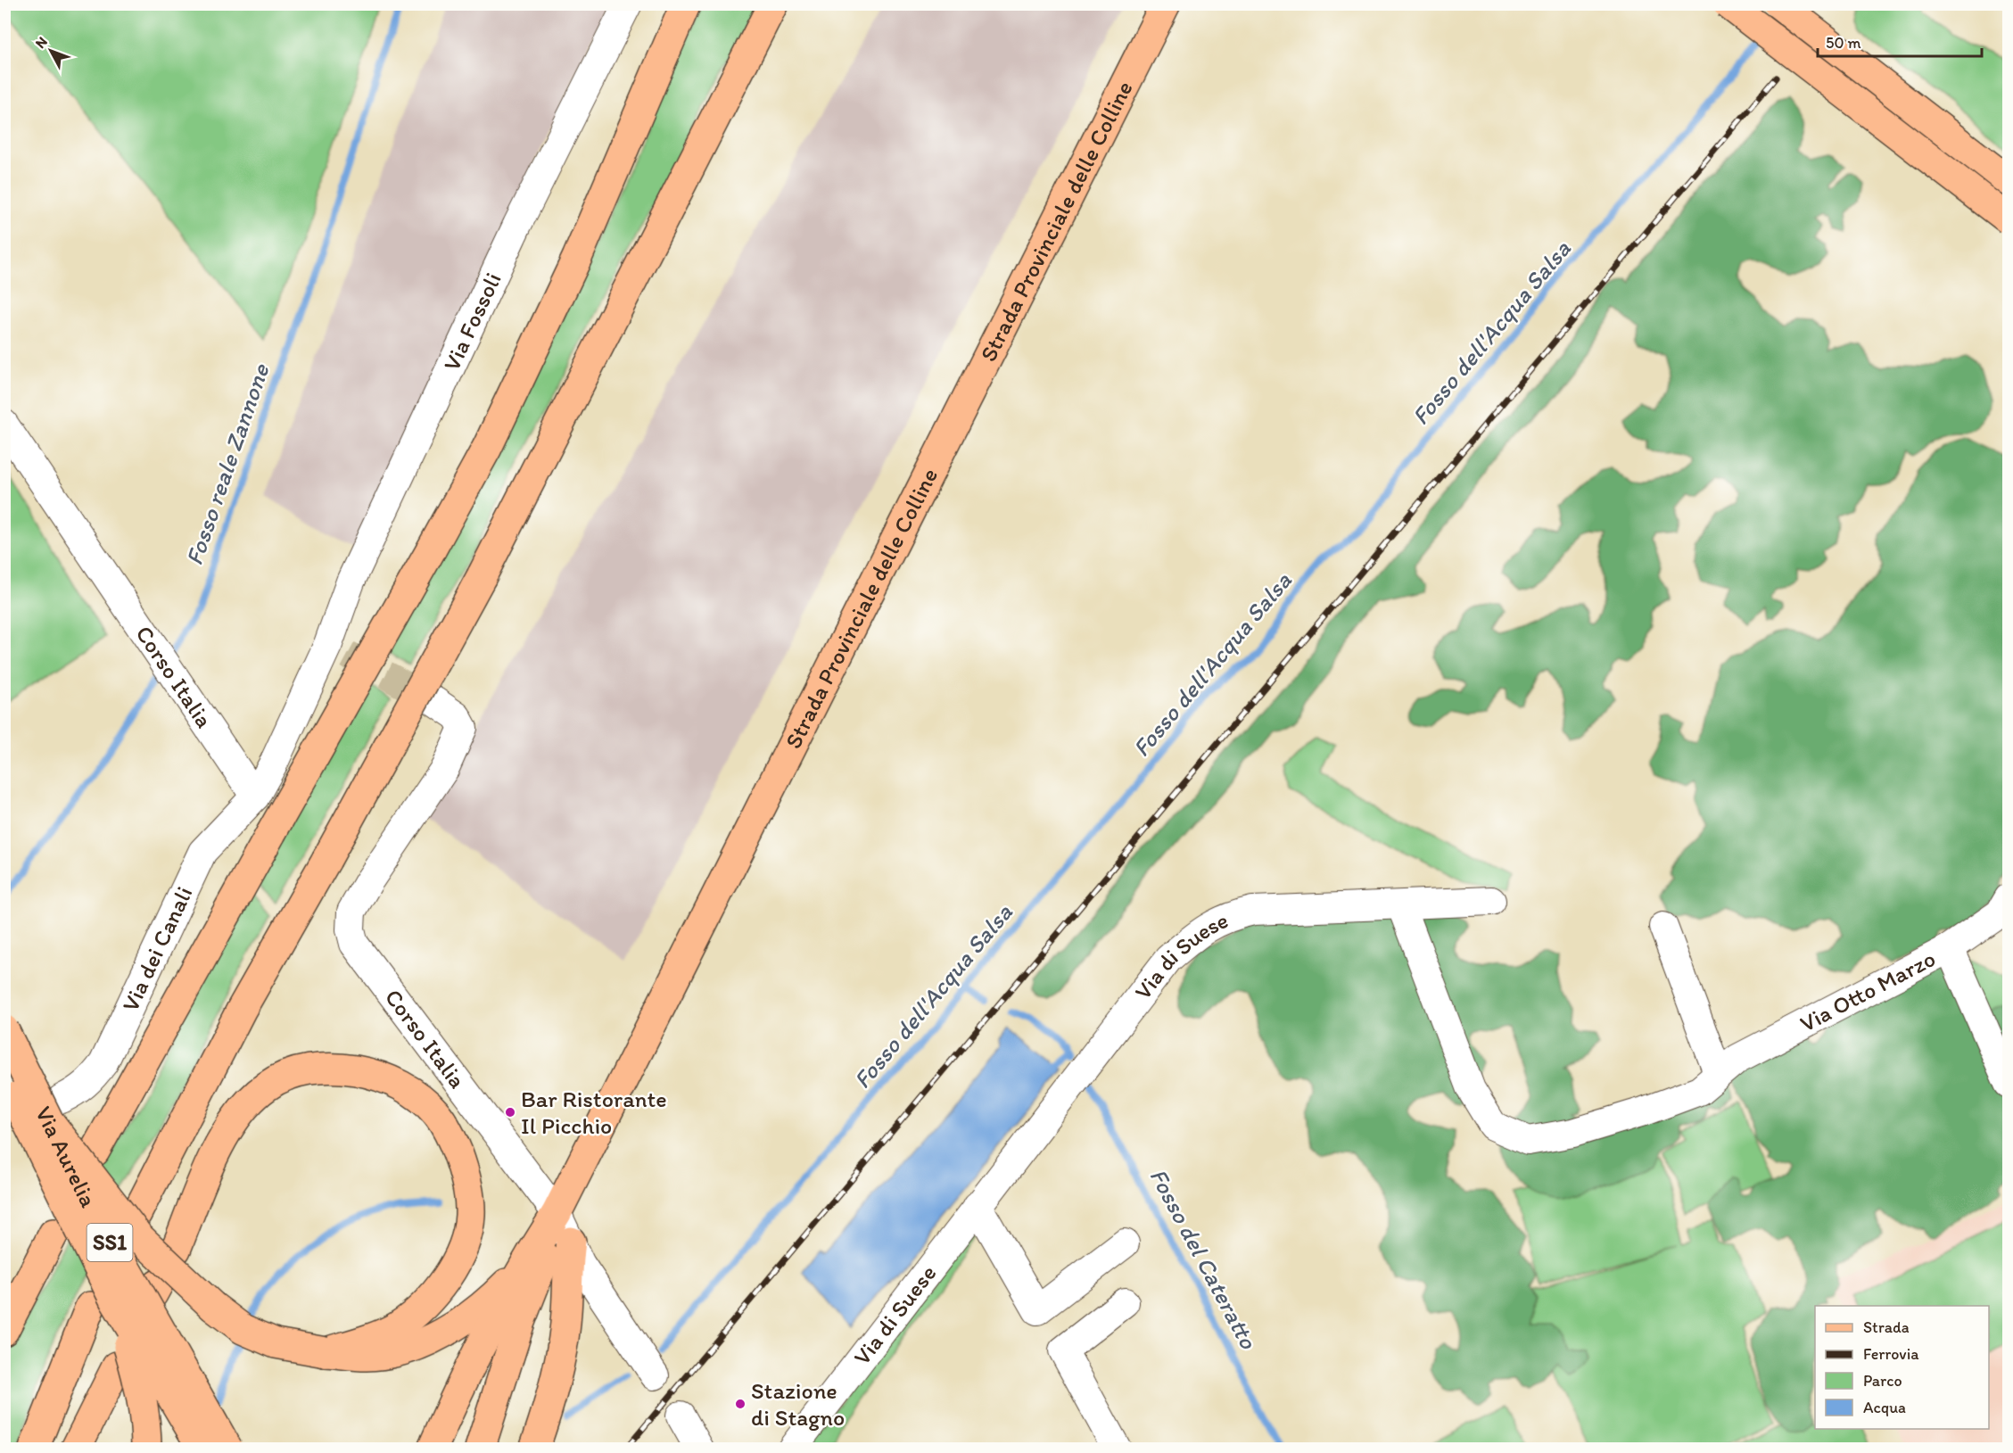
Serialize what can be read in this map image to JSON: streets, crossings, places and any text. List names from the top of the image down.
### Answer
{
  "streets": {
    "main road": ["Strada Provinciale delle Colline", "Via Aurelia", "SS1"],
    "street": [
      "Via Fossoli",
      "Corso Italia",
      "Via dei Canali",
      "Via di Suese",
      "Via Otto Marzo"
    ]
  },
  "crossings": [
    ["Strada Provinciale delle Colline", "Corso Italia"],
    ["Via Fossoli", "Corso Italia"],
    ["Via Fossoli", "Via dei Canali"],
    ["Corso Italia", "Via dei Canali"],
    ["Via dei Canali", "Via Aurelia"],
    ["Via di Suese", "Via Otto Marzo"]
  ],
  "water": ["Fosso dell'Acqua Salsa", "Fosso reale Zannone", "Fosso del Cateratto"],
  "places": ["Bar Ristorante Il Picchio", "Stazione di Stagno"],
  "legend": [
    "Strada",
    "Ferrovia",
    "Parco",
    "Acqua"
  ],
  "scale_bar": "50 m",
  "north": "top left"
}
